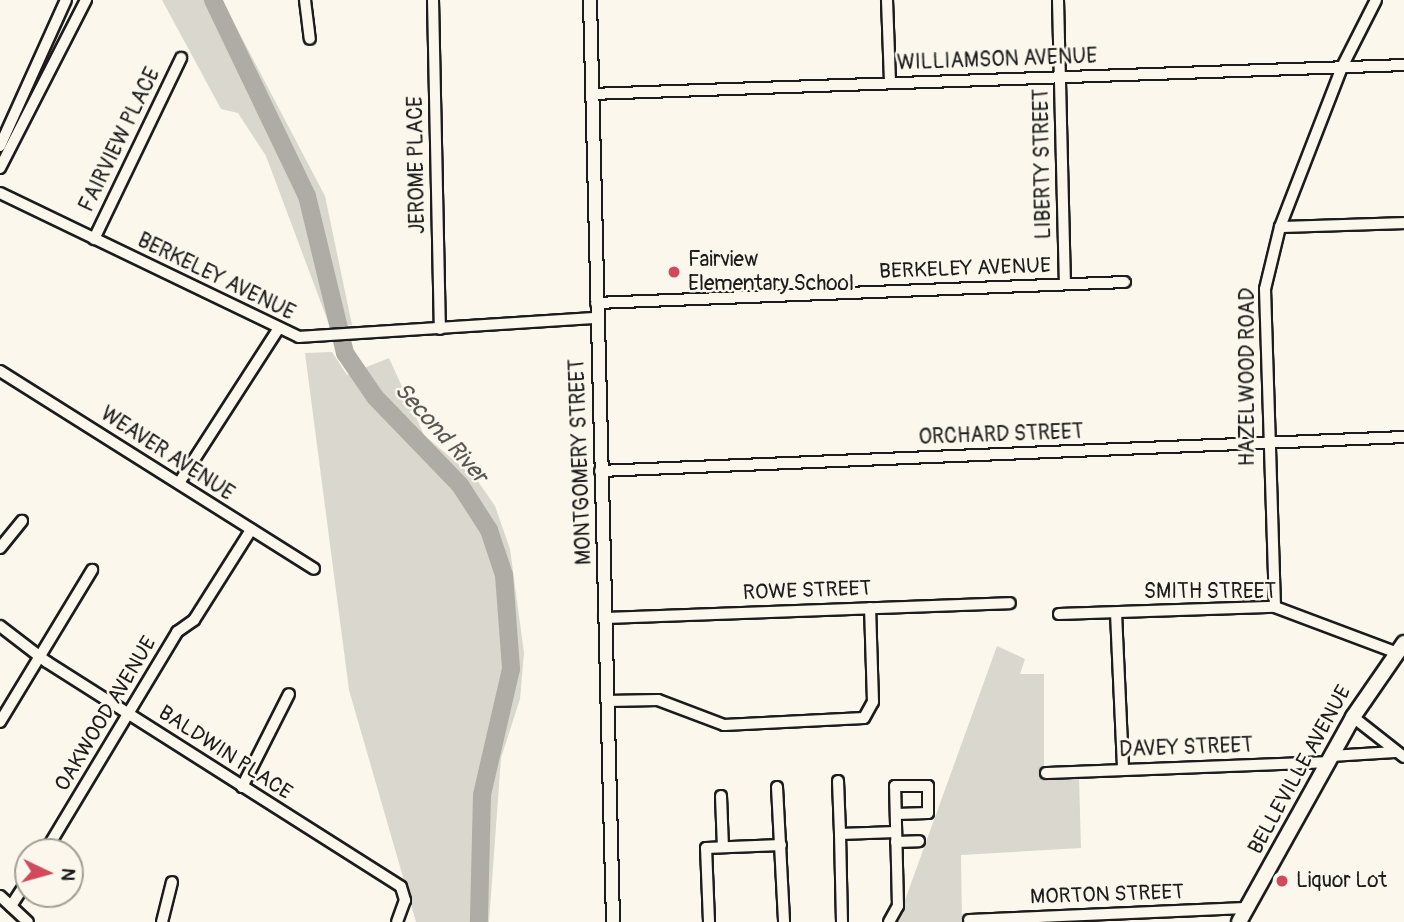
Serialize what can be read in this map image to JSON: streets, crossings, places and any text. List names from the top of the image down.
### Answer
{
  "streets": {
    "main road": ["BELLEVILLE AVENUE"],
    "street": [
      "WILLIAMSON AVENUE",
      "FAIRVIEW PLACE",
      "LIBERTY STREET",
      "JEROME PLACE",
      "BERKELEY AVENUE",
      "HAZELWOOD ROAD",
      "ORCHARD STREET",
      "WEAVER AVENUE",
      "MONTGOMERY STREET",
      "ROWE STREET",
      "SMITH STREET",
      "OAKWOOD AVENUE",
      "DAVEY STREET",
      "BALDWIN PLACE",
      "MORTON STREET"
    ]
  },
  "crossings": [
    ["WILLIAMSON AVENUE", "LIBERTY STREET"],
    ["WILLIAMSON AVENUE", "HAZELWOOD ROAD"],
    ["WILLIAMSON AVENUE", "MONTGOMERY STREET"],
    ["FAIRVIEW PLACE", "BERKELEY AVENUE"],
    ["LIBERTY STREET", "BERKELEY AVENUE"],
    ["JEROME PLACE", "BERKELEY AVENUE"],
    ["BERKELEY AVENUE", "MONTGOMERY STREET"],
    ["HAZELWOOD ROAD", "ORCHARD STREET"],
    ["HAZELWOOD ROAD", "SMITH STREET"],
    ["ORCHARD STREET", "MONTGOMERY STREET"],
    ["WEAVER AVENUE", "OAKWOOD AVENUE"],
    ["MONTGOMERY STREET", "ROWE STREET"],
    ["SMITH STREET", "BELLEVILLE AVENUE"],
    ["OAKWOOD AVENUE", "BALDWIN PLACE"],
    ["DAVEY STREET", "BELLEVILLE AVENUE"],
    ["BELLEVILLE AVENUE", "MORTON STREET"]
  ],
  "water": ["Second River"],
  "places": ["Fairview Elementary School", "Liquor Lot"],
  "north": "right"
}
